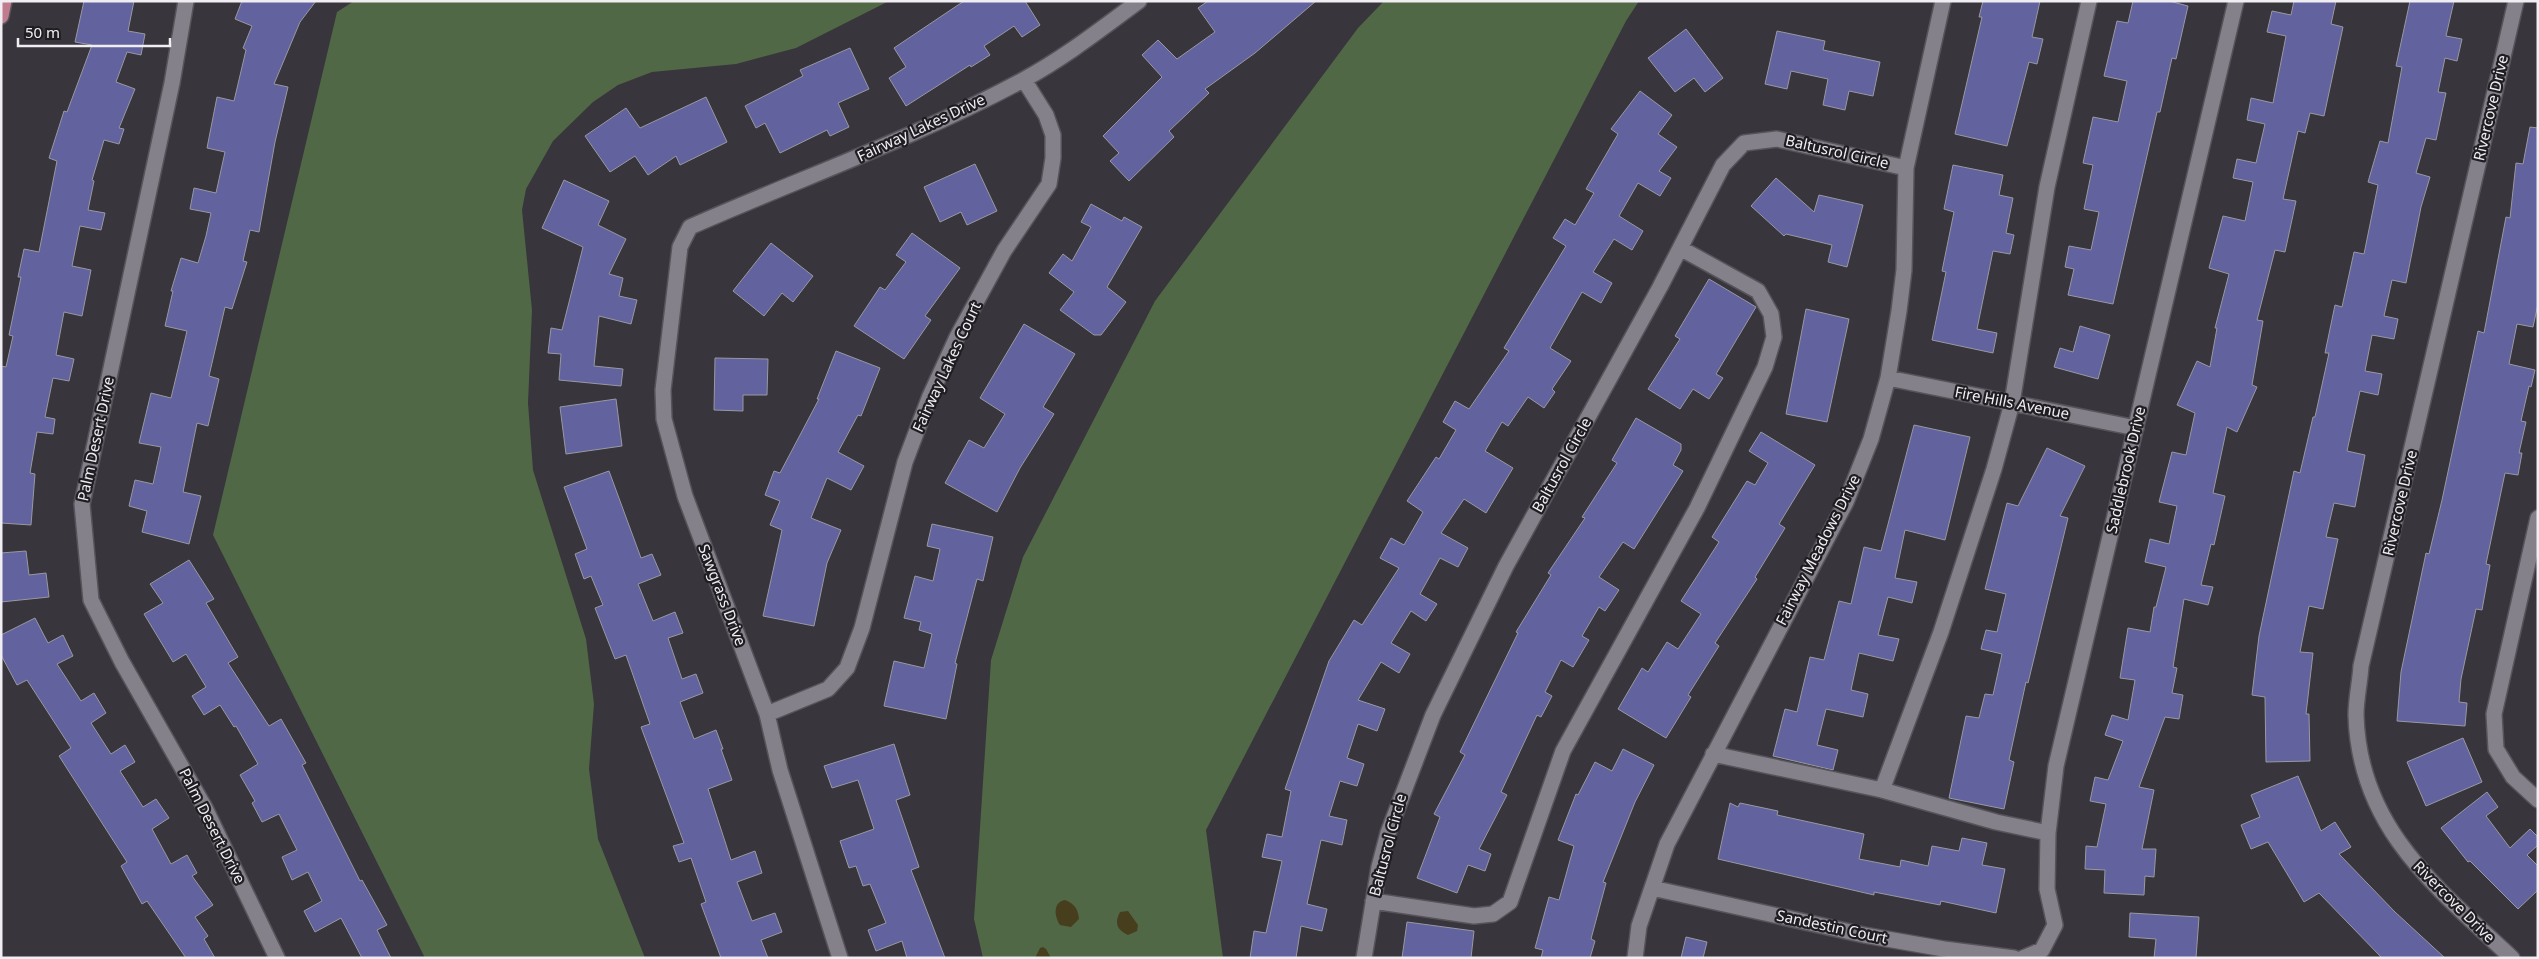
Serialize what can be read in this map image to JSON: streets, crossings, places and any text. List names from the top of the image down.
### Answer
{
  "streets": {
    "street": [
      "Rivercove Drive",
      "Fairway Lakes Drive",
      "Baltusrol Circle",
      "Fairway Lakes Court",
      "Fire Hills Avenue",
      "Palm Desert Drive",
      "Saddlebrook Drive",
      "Fairway Meadows Drive",
      "Sawgrass Drive",
      "Sandestin Court"
    ]
  },
  "crossings": [
    ["Fairway Lakes Drive", "Fairway Lakes Court"],
    ["Fairway Lakes Drive", "Sawgrass Drive"],
    ["Baltusrol Circle", "Fairway Meadows Drive"],
    ["Fairway Lakes Court", "Sawgrass Drive"],
    ["Fire Hills Avenue", "Saddlebrook Drive"],
    ["Fire Hills Avenue", "Fairway Meadows Drive"],
    ["Fairway Meadows Drive", "Sandestin Court"]
  ],
  "scale_bar": "50 m"
}
